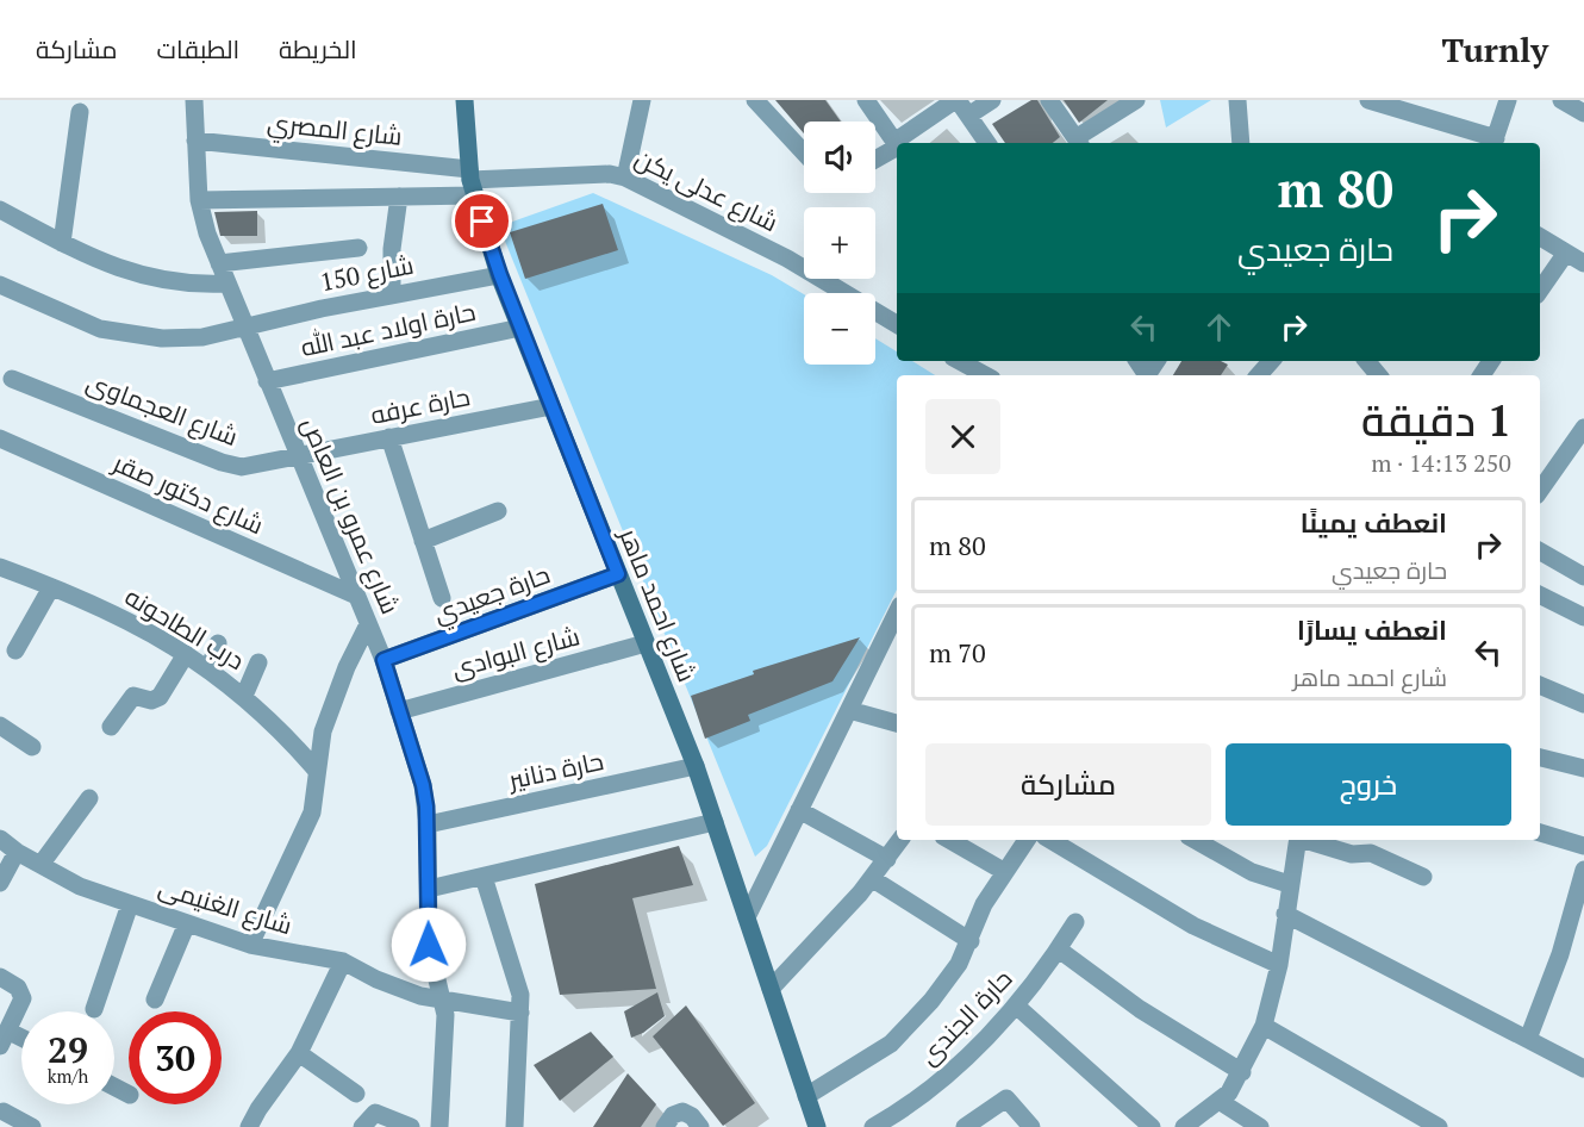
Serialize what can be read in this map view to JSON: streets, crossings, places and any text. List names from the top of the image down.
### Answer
{
  "streets": {
    "main road": ["شارع احمد ماهر"],
    "street": [
      "شارع المصري",
      "شارع عدلى يكن",
      "شارع 150",
      "حارة اولاد عبد الله",
      "حارة عرفه",
      "شارع العجماوى",
      "شارع دكتور صقر",
      "شارع عمرو بن العاص",
      "حارة جعيدي",
      "درب الطاحونه",
      "شارع البوادى",
      "حارة دنانير",
      "شارع الغنيمى",
      "حارة الجندى"
    ]
  },
  "crossings": [
    ["شارع المصري", "شارع عدلى يكن"],
    ["شارع المصري", "شارع عمرو بن العاص"],
    ["شارع المصري", "شارع احمد ماهر"],
    ["شارع عدلى يكن", "شارع احمد ماهر"],
    ["شارع 150", "شارع عمرو بن العاص"],
    ["شارع 150", "شارع احمد ماهر"],
    ["حارة اولاد عبد الله", "شارع عمرو بن العاص"],
    ["حارة اولاد عبد الله", "شارع احمد ماهر"],
    ["حارة عرفه", "شارع العجماوى"],
    ["حارة عرفه", "شارع عمرو بن العاص"],
    ["حارة عرفه", "شارع احمد ماهر"],
    ["شارع العجماوى", "شارع عمرو بن العاص"],
    ["شارع دكتور صقر", "شارع عمرو بن العاص"],
    ["شارع عمرو بن العاص", "حارة جعيدي"],
    ["شارع عمرو بن العاص", "شارع البوادى"],
    ["شارع عمرو بن العاص", "حارة دنانير"],
    ["شارع عمرو بن العاص", "شارع الغنيمى"],
    ["حارة جعيدي", "شارع احمد ماهر"],
    ["شارع احمد ماهر", "شارع البوادى"],
    ["شارع احمد ماهر", "حارة دنانير"]
  ],
  "page": {
    "header": "Turnly",
    "nav": ["الخريطة", "الطبقات", "مشاركة"],
    "map_buttons": ["+", "−"],
    "turn": ["80 m", "حارة جعيدي"],
    "heading": ["1 دقيقة", "250 m · 14:13"],
    "list": [
      {
        "name": "انعطف يمينًا",
        "note": "حارة جعيدي",
        "value": "80 m"
      },
      {
        "name": "انعطف يسارًا",
        "note": "شارع احمد ماهر",
        "value": "70 m"
      }
    ],
    "buttons": ["خروج", "مشاركة"],
    "speed": "29 km/h",
    "limit": "30"
  }
}
